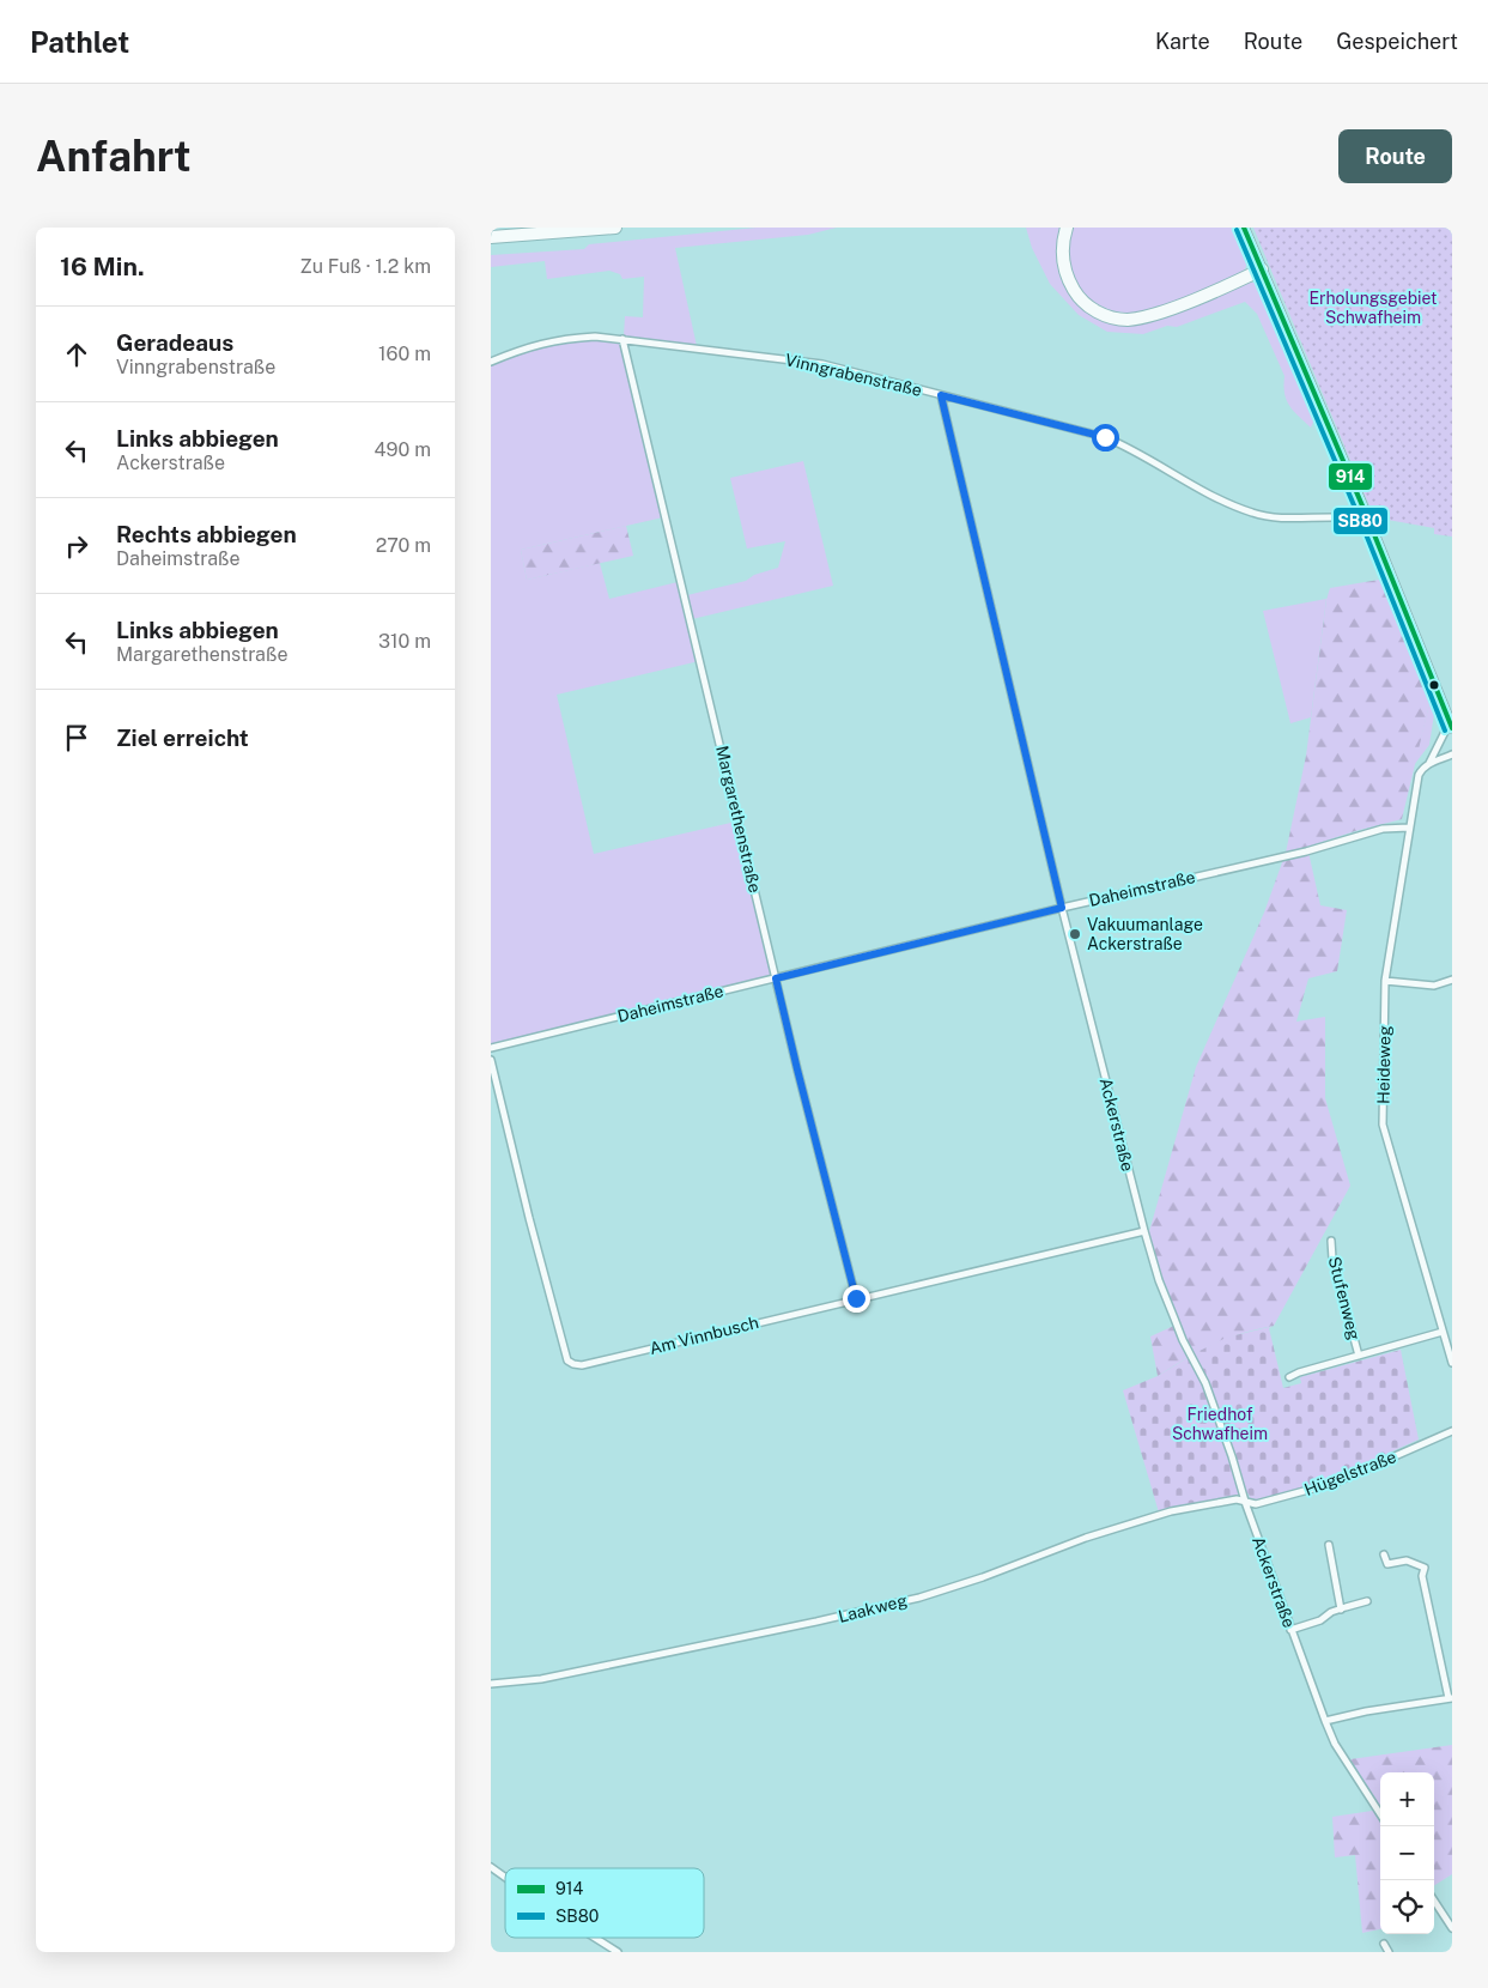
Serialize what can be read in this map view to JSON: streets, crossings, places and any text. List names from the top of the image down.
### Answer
{
  "streets": {
    "street": [
      "Vinngrabenstraße",
      "Margarethenstraße",
      "Daheimstraße",
      "Heideweg",
      "Ackerstraße",
      "Stufenweg",
      "Am Vinnbusch",
      "Hügelstraße",
      "Laakweg"
    ]
  },
  "crossings": [
    ["Vinngrabenstraße", "Margarethenstraße"],
    ["Vinngrabenstraße", "Ackerstraße"],
    ["Margarethenstraße", "Daheimstraße"],
    ["Margarethenstraße", "Am Vinnbusch"],
    ["Daheimstraße", "Heideweg"],
    ["Daheimstraße", "Ackerstraße"],
    ["Heideweg", "Stufenweg"],
    ["Ackerstraße", "Am Vinnbusch"],
    ["Ackerstraße", "Hügelstraße"],
    ["Ackerstraße", "Laakweg"],
    ["Hügelstraße", "Laakweg"]
  ],
  "parks": ["Erholungsgebiet Schwafheim", "Friedhof Schwafheim"],
  "places": ["Vakuumanlage Ackerstraße"],
  "lines": ["transit line 914", "transit line SB80"],
  "legend": ["914", "SB80"],
  "page": {
    "header": "Pathlet",
    "nav": ["Karte", "Route", "Gespeichert"],
    "buttons": "Route",
    "title": "Anfahrt",
    "heading": ["16 Min.", "Zu Fuß · 1.2 km"],
    "list": [
      ["Geradeaus", "Vinngrabenstraße", "160 m"],
      ["Links abbiegen", "Ackerstraße", "490 m"],
      ["Rechts abbiegen", "Daheimstraße", "270 m"],
      ["Links abbiegen", "Margarethenstraße", "310 m"],
      "Ziel erreicht"
    ],
    "map_buttons": ["+", "−"]
  }
}
